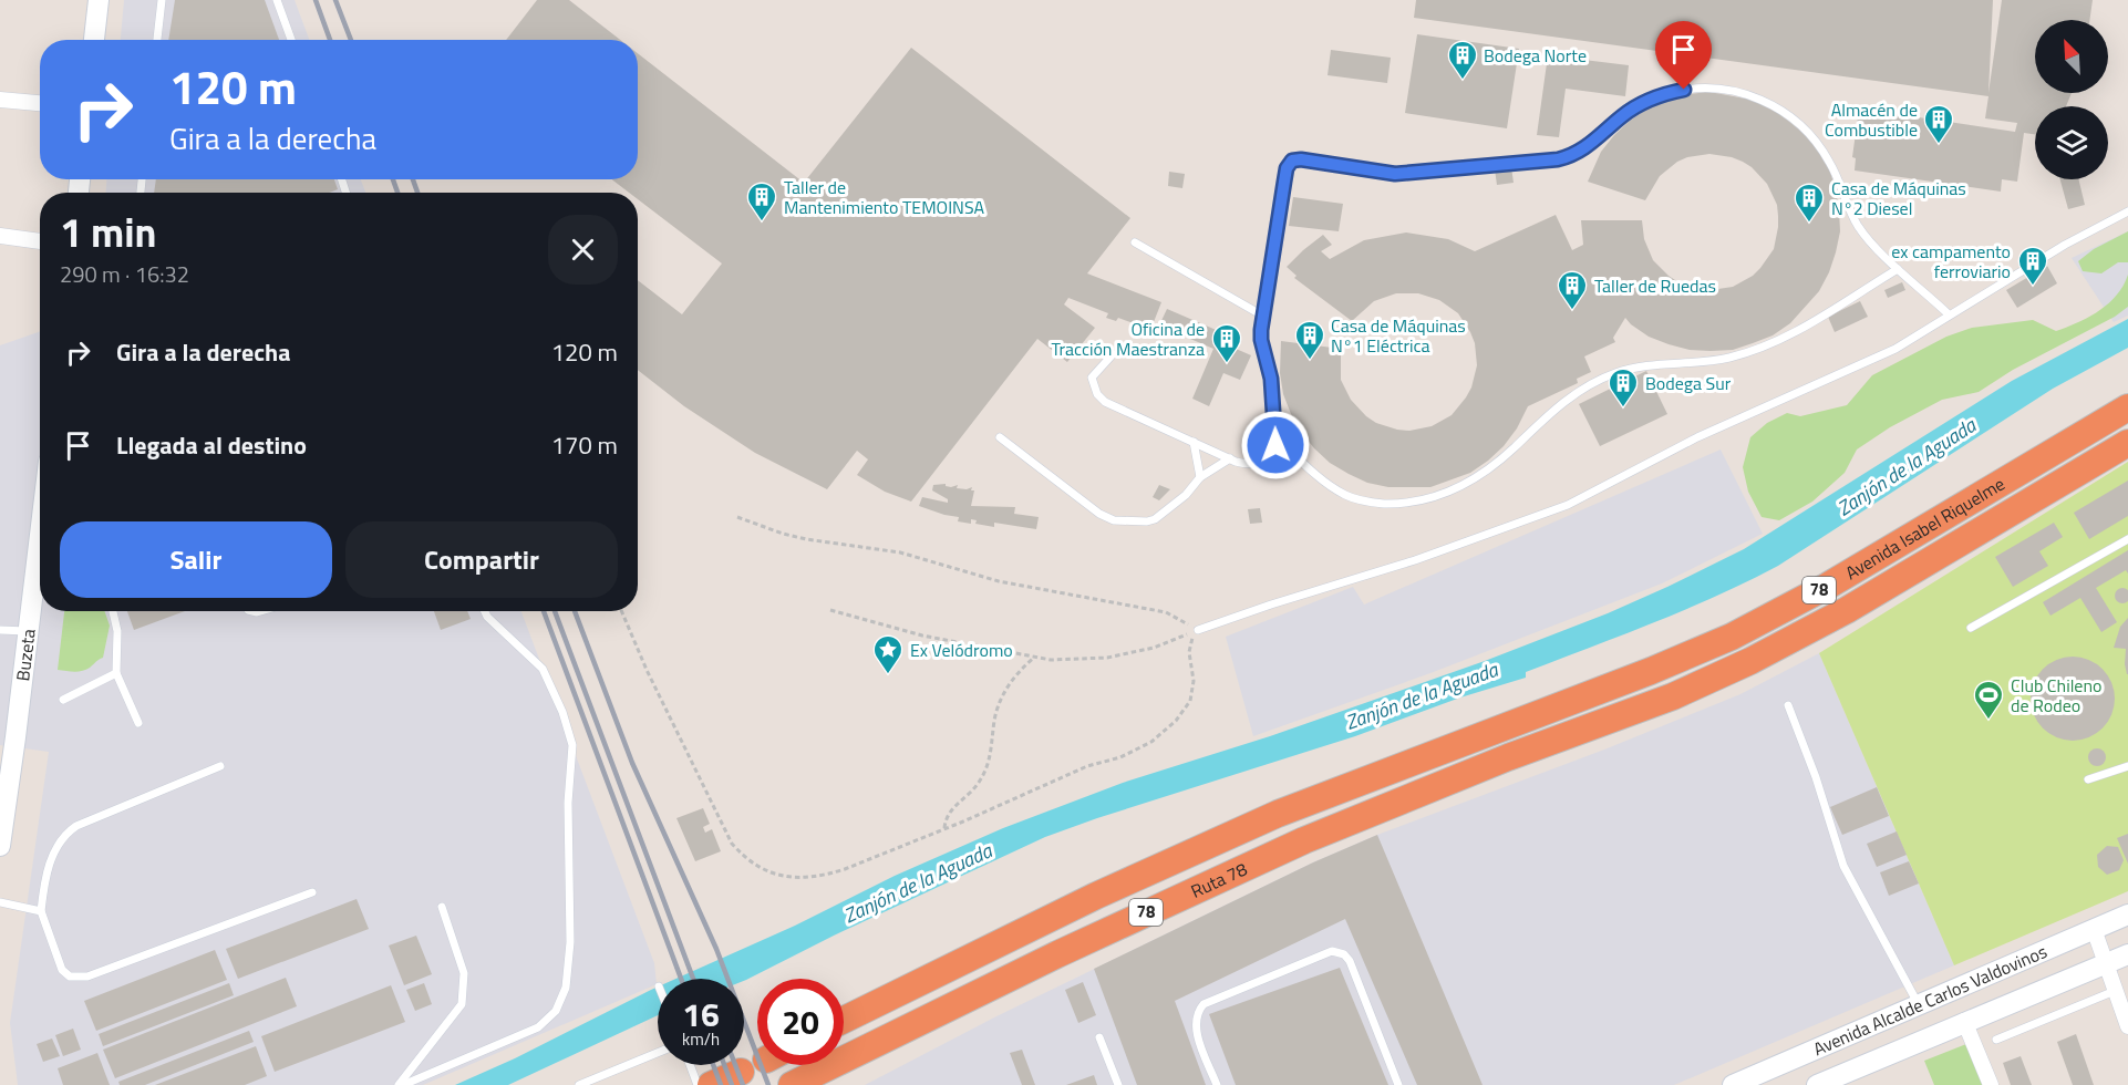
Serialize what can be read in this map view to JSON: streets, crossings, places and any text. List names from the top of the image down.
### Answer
{
  "streets": {
    "highway": ["Avenida Isabel Riquelme", "78", "Ruta 78"],
    "main road": ["Buzeta", "Avenida Alcalde Carlos Valdovinos"]
  },
  "crossings": [
    ["Avenida Isabel Riquelme", "Ruta 78"]
  ],
  "water": ["Zanjón de la Aguada"],
  "places": {
    "building": [
      "Bodega Norte",
      "Almacén de Combustible",
      "Taller de Mantenimiento TEMOINSA",
      "Casa de Máquinas N°2 Diesel",
      "ex campamento ferroviario",
      "Taller de Ruedas",
      "Casa de Máquinas N°1 Eléctrica",
      "Oficina de Tracción Maestranza",
      "Bodega Sur"
    ],
    "place": ["Ex Velódromo"],
    "sports": ["Club Chileno de Rodeo"]
  },
  "north": "top left",
  "page": {
    "turn": ["120 m", "Gira a la derecha"],
    "heading": ["1 min", "290 m · 16:32"],
    "list": [
      {
        "name": "Gira a la derecha",
        "value": "120 m"
      },
      {
        "name": "Llegada al destino",
        "value": "170 m"
      }
    ],
    "buttons": ["Salir", "Compartir"],
    "speed": "16 km/h",
    "limit": "20"
  }
}
